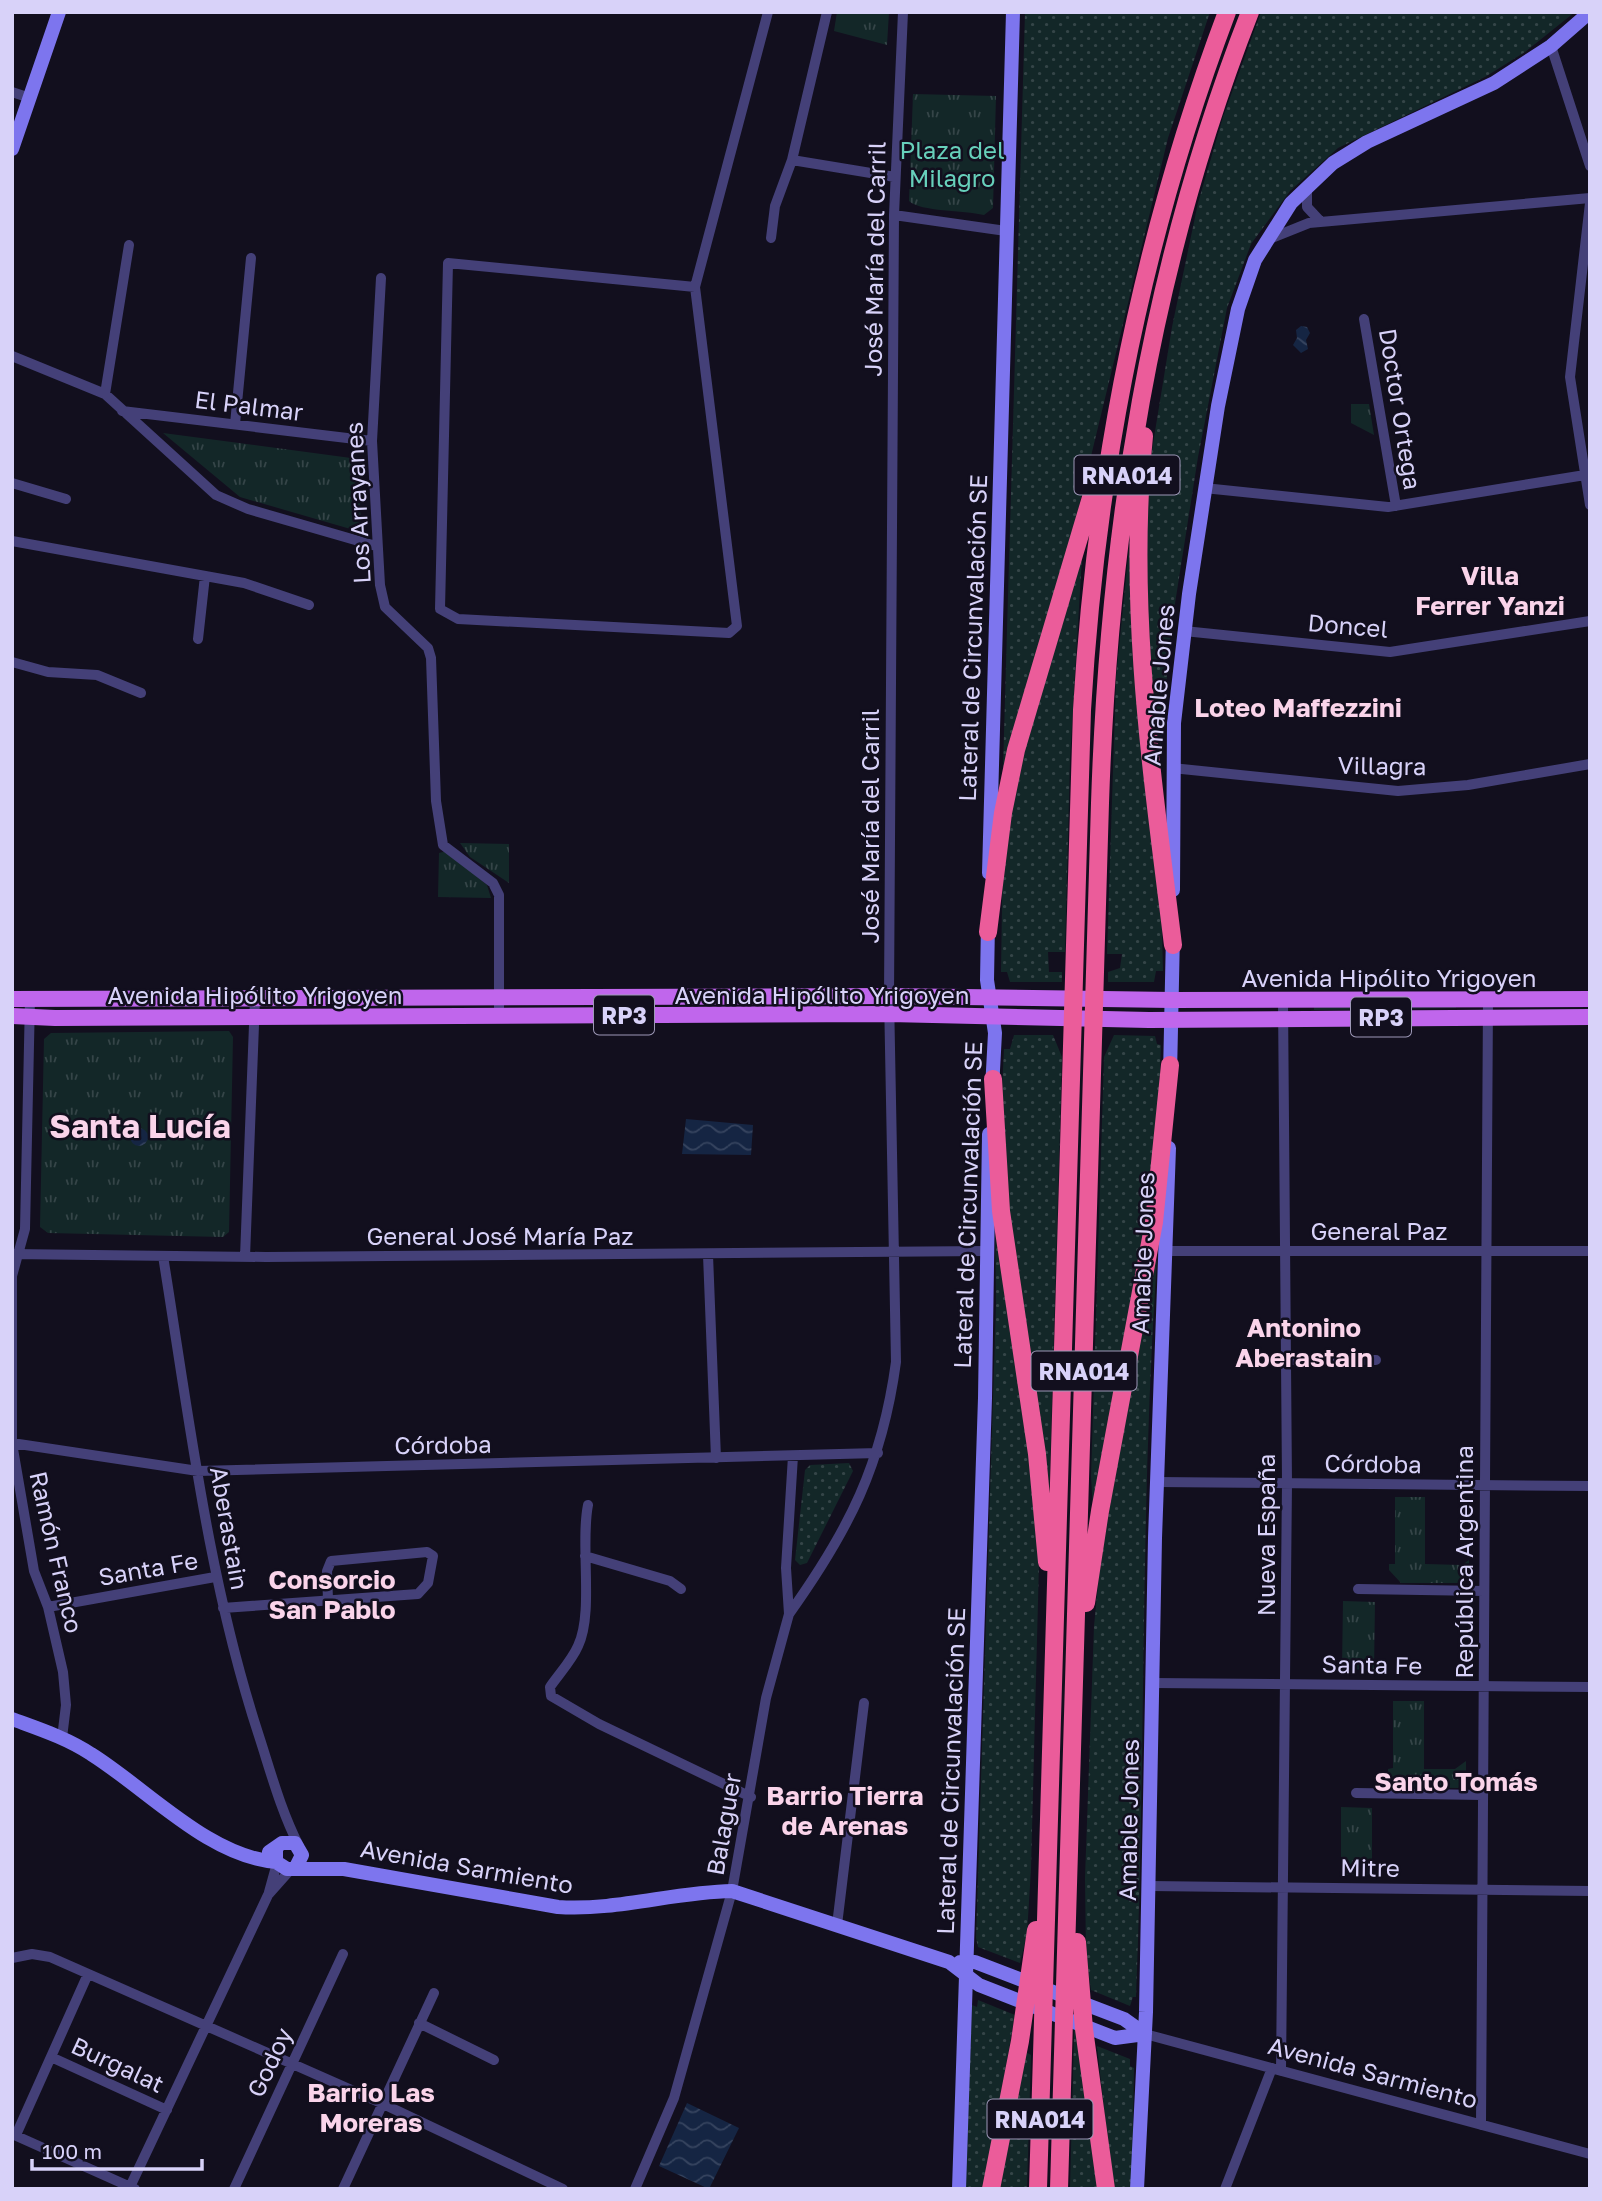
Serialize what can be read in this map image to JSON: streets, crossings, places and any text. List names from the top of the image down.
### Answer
{
  "streets": {
    "highway": ["RNA014"],
    "main road": ["Avenida Hipólito Yrigoyen", "RP3"],
    "street": [
      "José María del Carril",
      "El Palmar",
      "Doctor Ortega",
      "Los Arrayanes",
      "Doncel",
      "Lateral de Circunvalación SE",
      "Amable Jones",
      "Villagra",
      "General Paz",
      "General José María Paz",
      "Córdoba",
      "Aberastain",
      "Nueva España",
      "Ramón Franco",
      "República Argentina",
      "Santa Fe",
      "Balaguer",
      "Avenida Sarmiento",
      "Mitre",
      "Godoy",
      "Burgalat"
    ]
  },
  "crossings": [
    ["José María del Carril", "Avenida Hipólito Yrigoyen"],
    ["José María del Carril", "General José María Paz"],
    ["José María del Carril", "Córdoba"],
    ["José María del Carril", "Balaguer"],
    ["El Palmar", "Los Arrayanes"],
    ["Los Arrayanes", "Avenida Hipólito Yrigoyen"],
    ["Doncel", "Amable Jones"],
    ["Lateral de Circunvalación SE", "Avenida Hipólito Yrigoyen"],
    ["Lateral de Circunvalación SE", "General José María Paz"],
    ["Lateral de Circunvalación SE", "Avenida Sarmiento"],
    ["Amable Jones", "Villagra"],
    ["Amable Jones", "Avenida Hipólito Yrigoyen"],
    ["Amable Jones", "General Paz"],
    ["Amable Jones", "Córdoba"],
    ["Amable Jones", "Santa Fe"],
    ["Amable Jones", "Avenida Sarmiento"],
    ["Amable Jones", "Mitre"],
    ["Avenida Hipólito Yrigoyen", "Nueva España"],
    ["Avenida Hipólito Yrigoyen", "Ramón Franco"],
    ["Avenida Hipólito Yrigoyen", "República Argentina"],
    ["General Paz", "Nueva España"],
    ["General Paz", "República Argentina"],
    ["General José María Paz", "Aberastain"],
    ["General José María Paz", "Ramón Franco"],
    ["Córdoba", "Aberastain"],
    ["Córdoba", "Nueva España"],
    ["Córdoba", "Ramón Franco"],
    ["Córdoba", "República Argentina"],
    ["Córdoba", "Balaguer"],
    ["Aberastain", "Santa Fe"],
    ["Aberastain", "Avenida Sarmiento"],
    ["Aberastain", "Burgalat"],
    ["Nueva España", "Santa Fe"],
    ["Nueva España", "Avenida Sarmiento"],
    ["Nueva España", "Mitre"],
    ["Ramón Franco", "Santa Fe"],
    ["República Argentina", "Santa Fe"],
    ["República Argentina", "Avenida Sarmiento"],
    ["República Argentina", "Mitre"],
    ["Balaguer", "Avenida Sarmiento"]
  ],
  "districts": [
    "Villa Ferrer Yanzi",
    "Loteo Maffezzini",
    "Santa Lucía",
    "Antonino Aberastain",
    "Consorcio San Pablo",
    "Santo Tomás",
    "Barrio Tierra de Arenas",
    "Barrio Las Moreras"
  ],
  "parks": ["Plaza del Milagro"],
  "scale_bar": "100 m"
}
